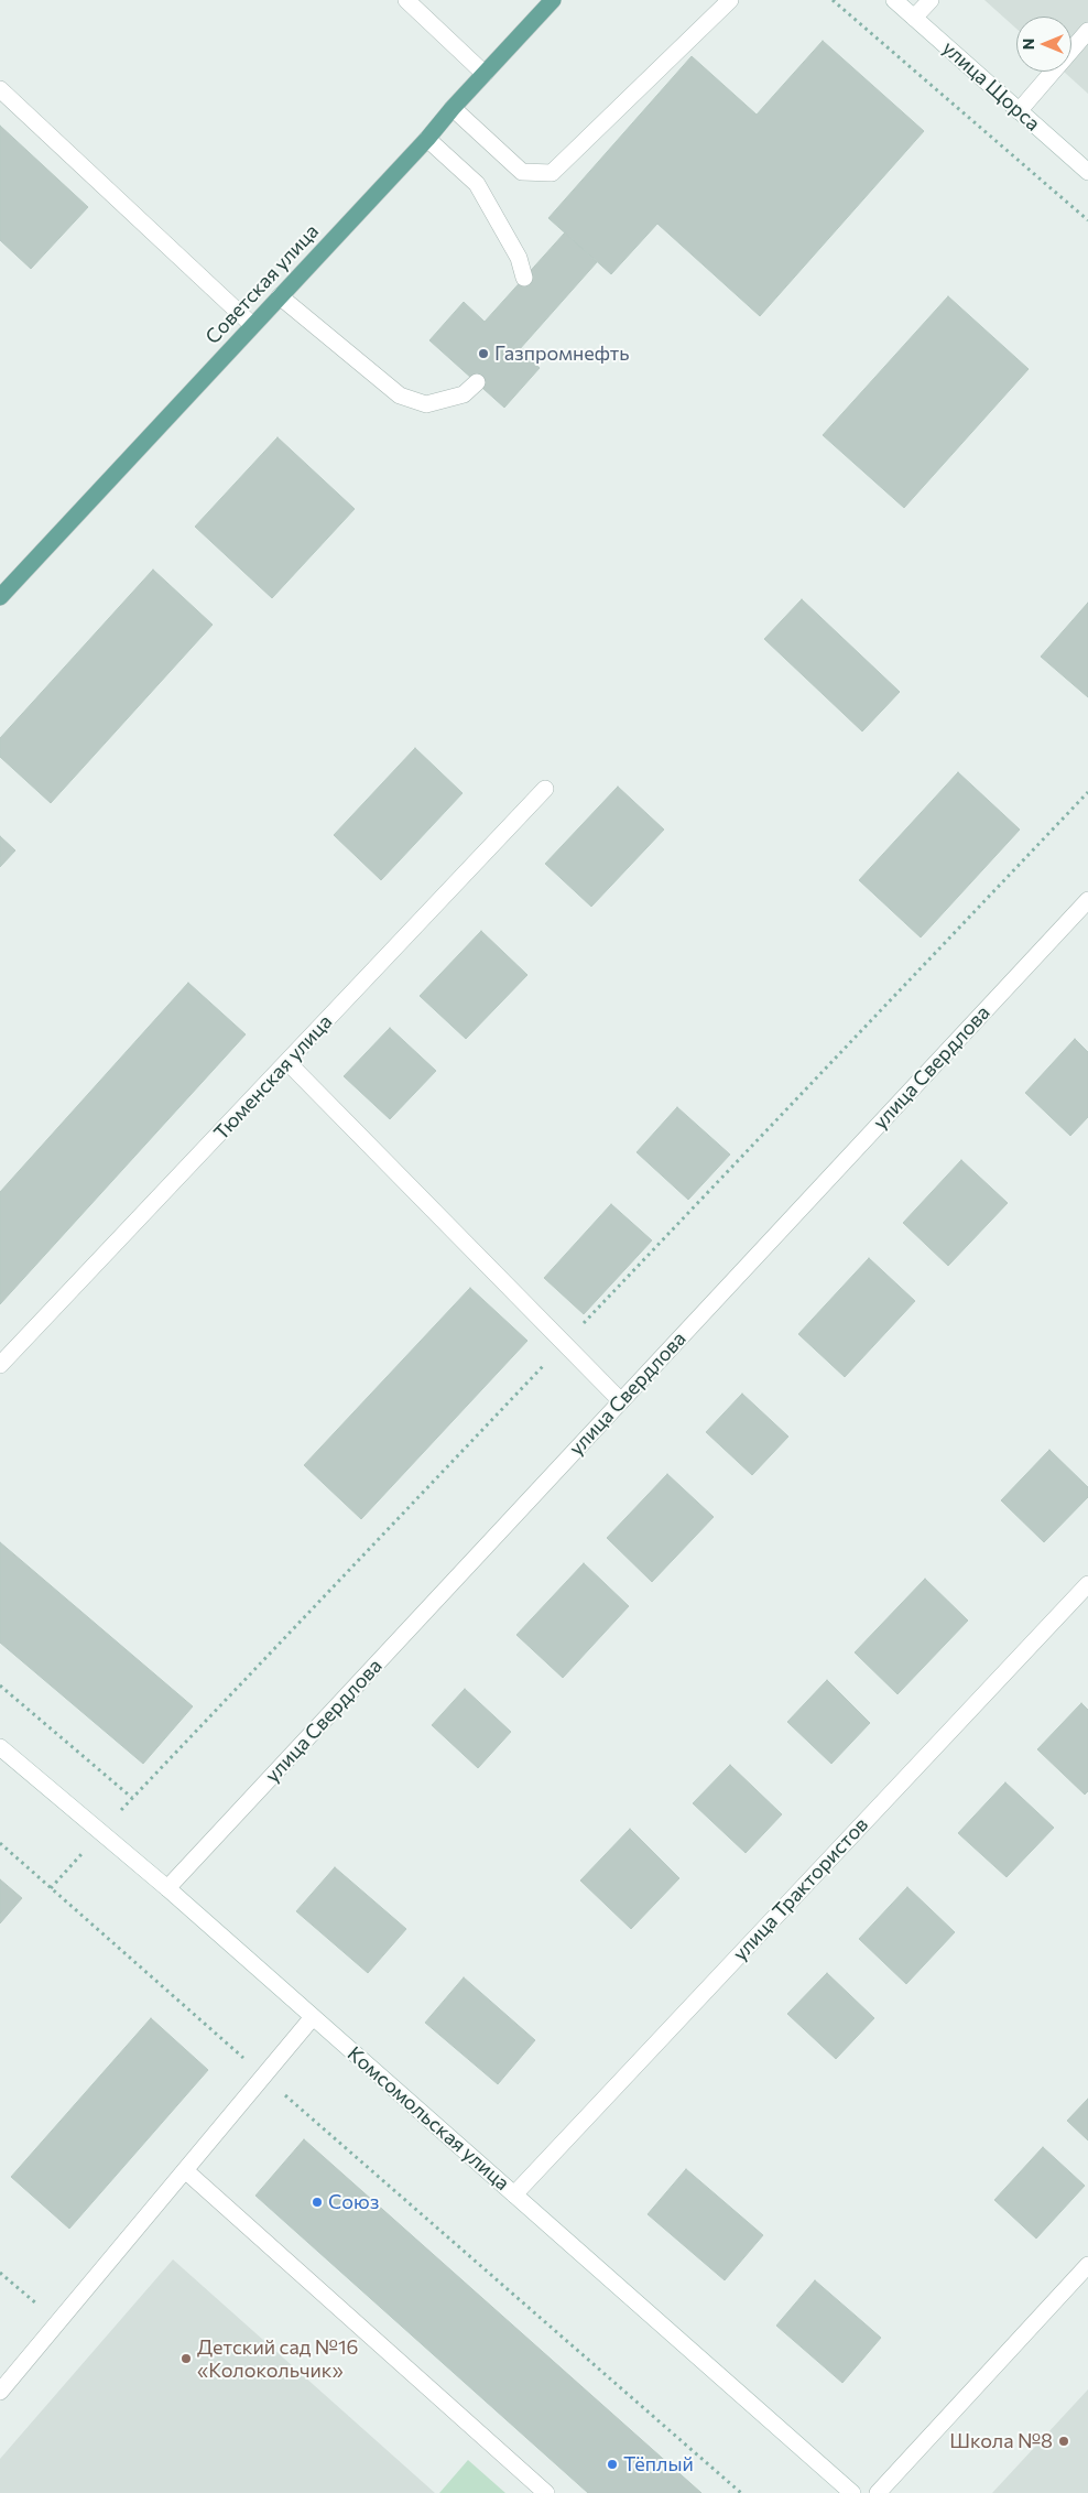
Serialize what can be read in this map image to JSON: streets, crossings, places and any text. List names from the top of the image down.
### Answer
{
  "streets": {
    "main road": ["Советская улица"],
    "street": [
      "улица Щорса",
      "улица Свердлова",
      "Тюменская улица",
      "улица Трактористов",
      "Комсомольская улица"
    ]
  },
  "crossings": [
    ["улица Свердлова", "Комсомольская улица"],
    ["улица Трактористов", "Комсомольская улица"]
  ],
  "places": [
    "Газпромнефть",
    "Союз",
    "Детский сад №16 «Колокольчик»",
    "Школа №8",
    "Тёплый"
  ],
  "north": "left"
}
